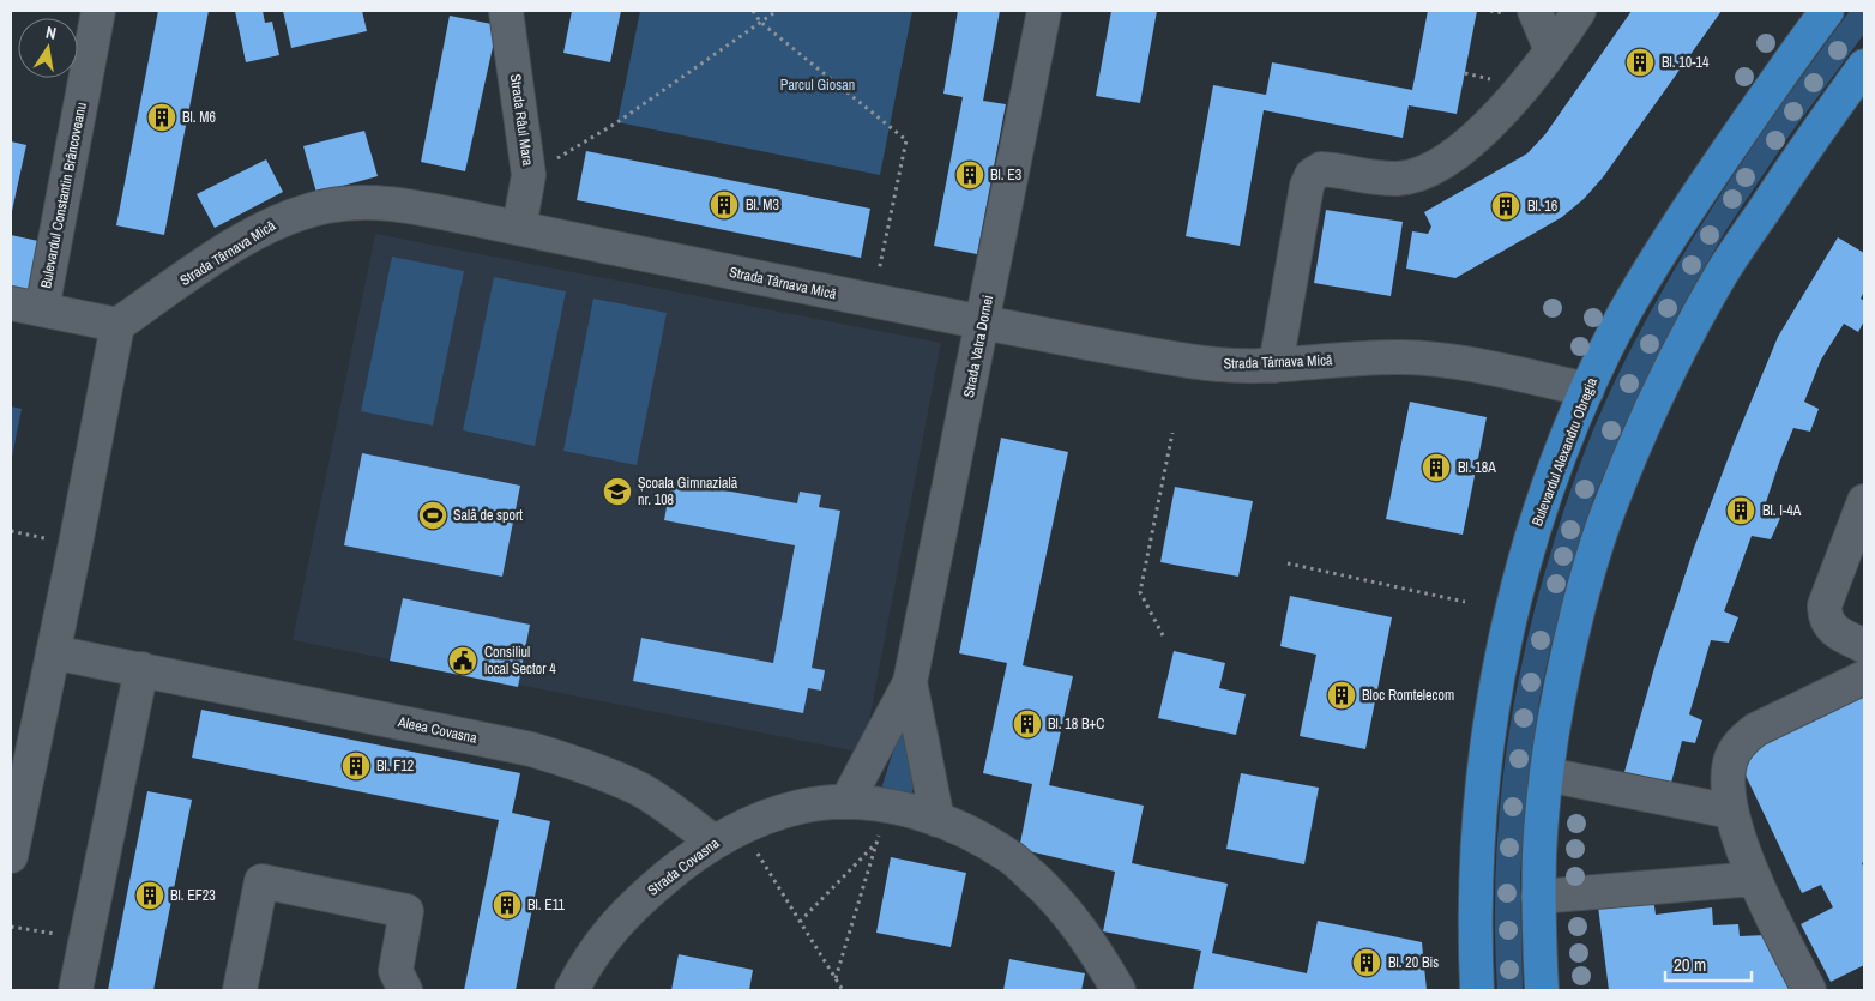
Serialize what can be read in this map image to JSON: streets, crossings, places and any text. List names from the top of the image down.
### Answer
{
  "streets": {
    "main road": ["Bulevardul Alexandru Obregia"],
    "street": [
      "Strada Râul Mara",
      "Bulevardul Constantin Brâncoveanu",
      "Strada Târnava Mică",
      "Strada Vatra Dornei",
      "Aleea Covasna",
      "Strada Covasna"
    ]
  },
  "crossings": [
    ["Strada Râul Mara", "Strada Târnava Mică"],
    ["Strada Târnava Mică", "Strada Vatra Dornei"],
    ["Strada Târnava Mică", "Bulevardul Alexandru Obregia"],
    ["Strada Vatra Dornei", "Strada Covasna"],
    ["Aleea Covasna", "Strada Covasna"]
  ],
  "parks": ["Parcul Giosan"],
  "places": {
    "building": [
      "Bl. 10-14",
      "Bl. M6",
      "Bl. E3",
      "Bl. M3",
      "Bl. 16",
      "Bl. 18A",
      "Bl. I-4A",
      "Bloc Romtelecom",
      "Bl. 18 B+C",
      "Bl. F12",
      "Bl. EF23",
      "Bl. E11",
      "Bl. 20 Bis"
    ],
    "school or university": ["Școala Gimnazială nr. 108"],
    "sports": ["Sală de sport"],
    "public building": ["Consiliul local Sector 4"]
  },
  "scale_bar": "20 m",
  "north": "top"
}
